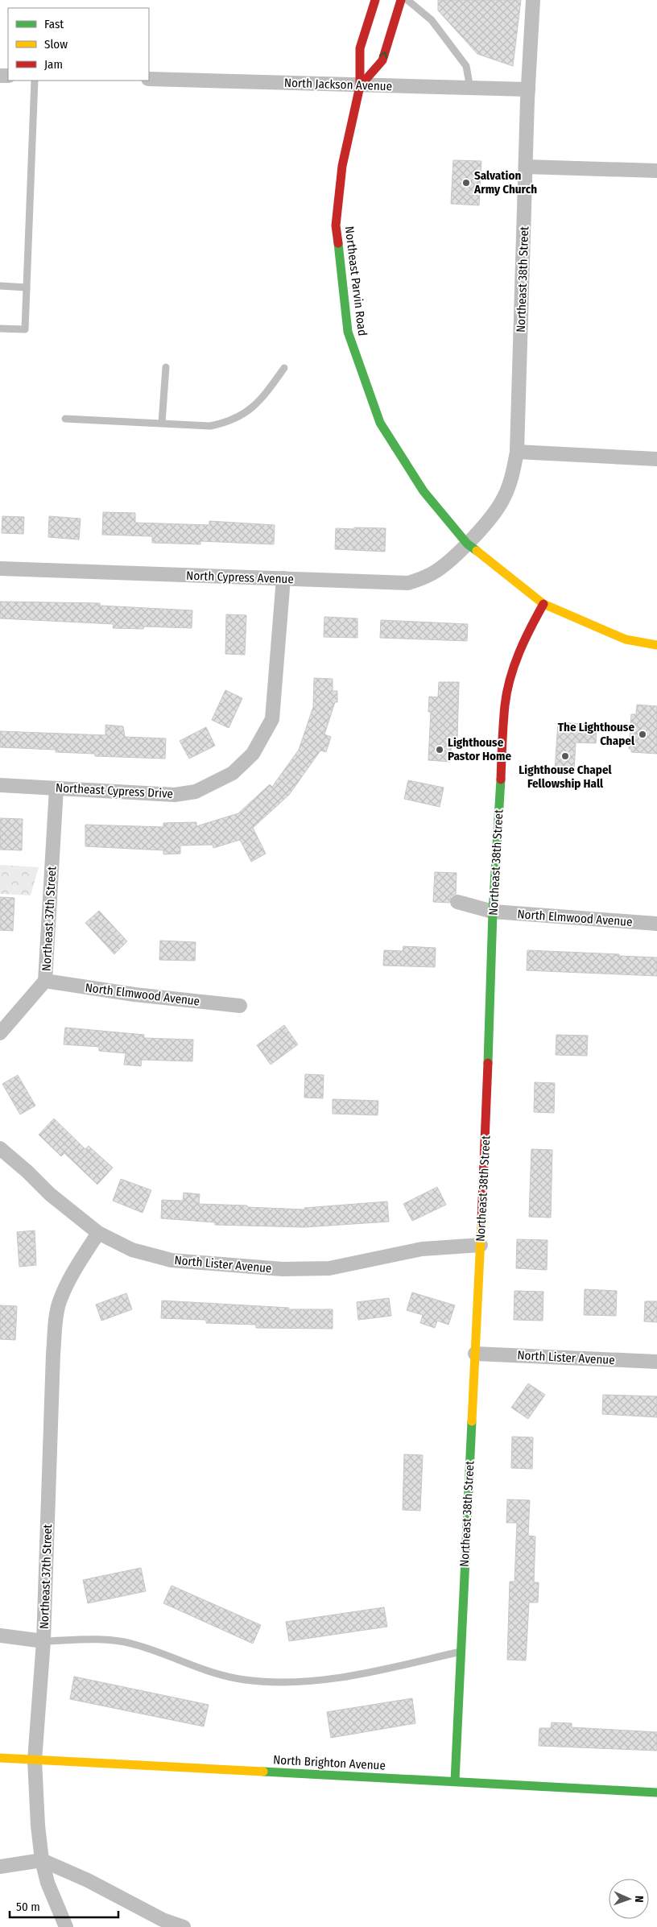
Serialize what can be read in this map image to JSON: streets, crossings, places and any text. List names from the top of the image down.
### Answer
{
  "streets": {
    "main road": ["Northeast 38th Street", "Northeast Parvin Road", "North Brighton Avenue"],
    "street": [
      "North Jackson Avenue",
      "North Cypress Avenue",
      "Northeast Cypress Drive",
      "North Elmwood Avenue",
      "Northeast 37th Street",
      "North Lister Avenue"
    ]
  },
  "crossings": [
    ["North Jackson Avenue", "Northeast 38th Street"],
    ["North Jackson Avenue", "Northeast Parvin Road"],
    ["Northeast 38th Street", "Northeast Parvin Road"],
    ["Northeast 38th Street", "North Cypress Avenue"],
    ["Northeast 38th Street", "North Elmwood Avenue"],
    ["Northeast 38th Street", "North Lister Avenue"],
    ["Northeast 38th Street", "North Brighton Avenue"],
    ["Northeast Parvin Road", "North Cypress Avenue"],
    ["North Cypress Avenue", "Northeast Cypress Drive"],
    ["Northeast Cypress Drive", "Northeast 37th Street"],
    ["North Elmwood Avenue", "Northeast 37th Street"],
    ["Northeast 37th Street", "North Lister Avenue"],
    ["Northeast 37th Street", "North Brighton Avenue"]
  ],
  "places": [
    "Salvation Army Church",
    "The Lighthouse Chapel",
    "Lighthouse Pastor Home",
    "Lighthouse Chapel Fellowship Hall"
  ],
  "legend": ["Fast", "Slow", "Jam"],
  "scale_bar": "50 m",
  "north": "right"
}
